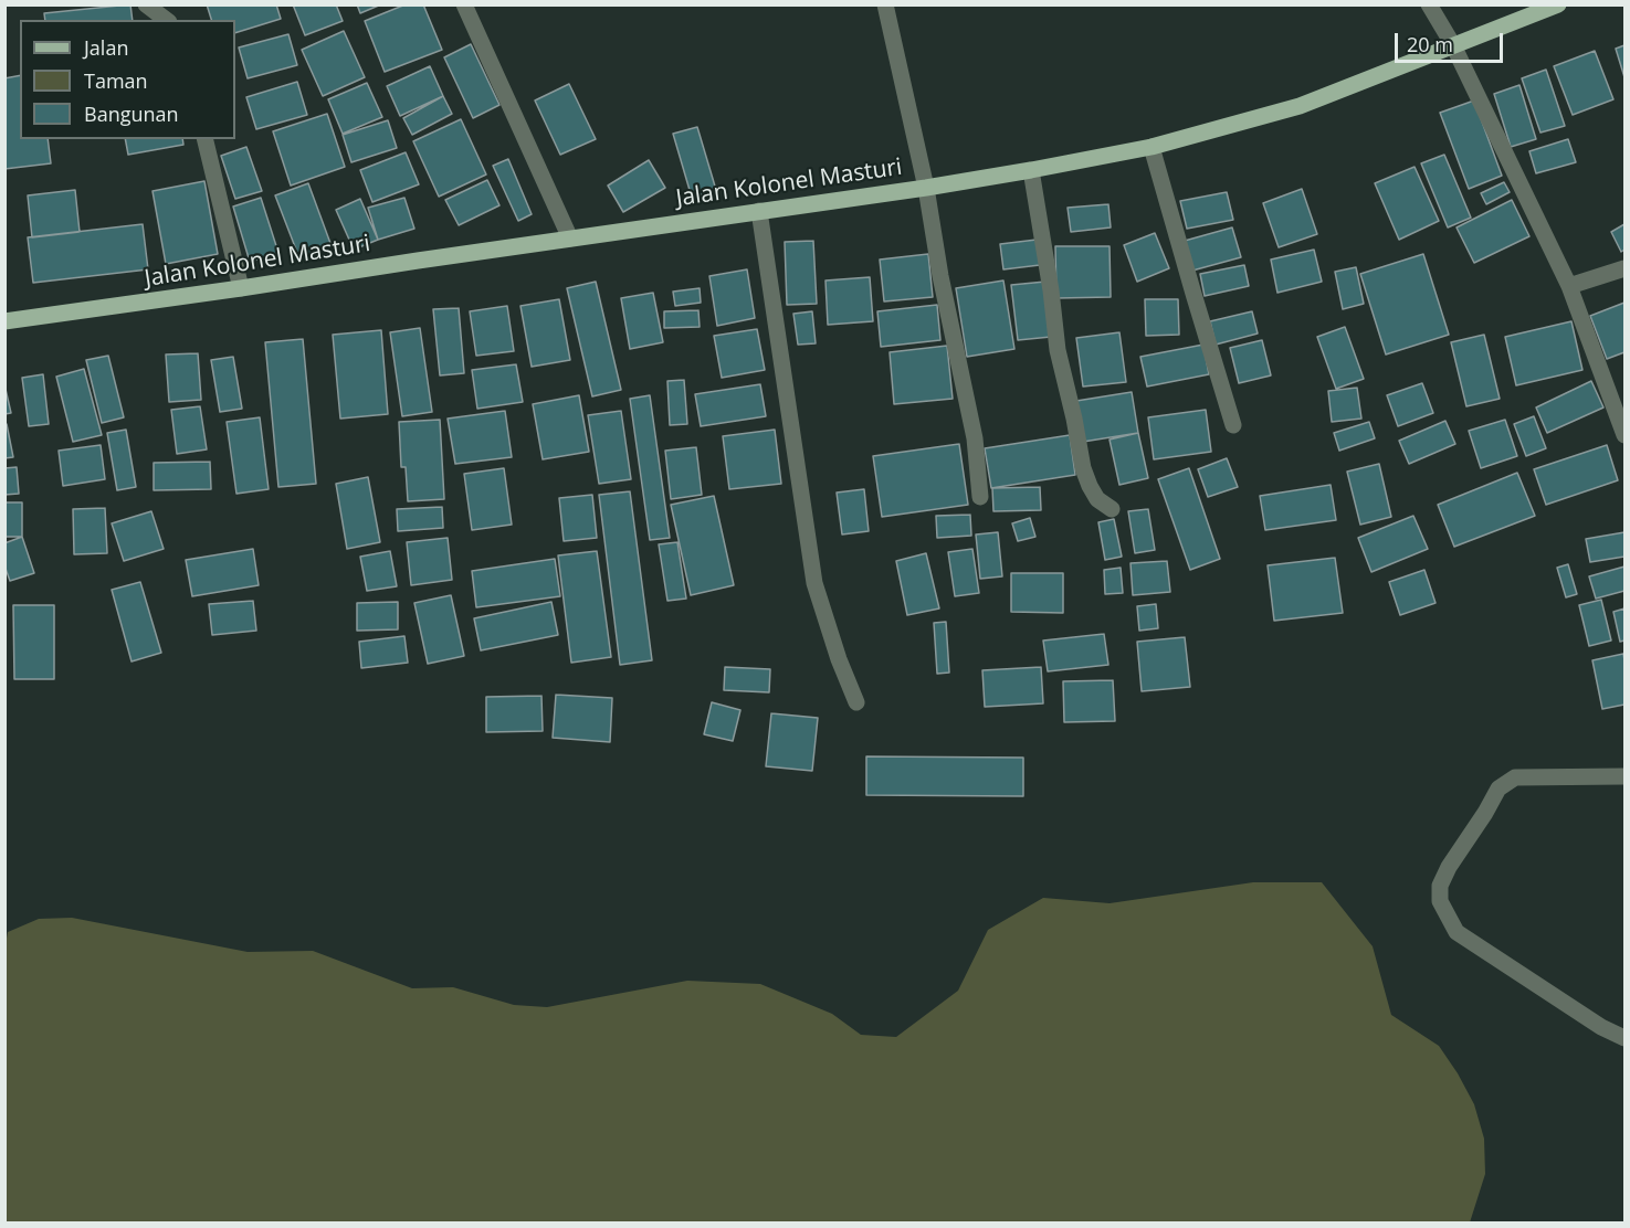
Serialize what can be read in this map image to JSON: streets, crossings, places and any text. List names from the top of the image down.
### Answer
{
  "streets": {
    "main road": ["Jalan Kolonel Masturi"]
  },
  "legend": ["Jalan", "Taman", "Bangunan"],
  "scale_bar": "20 m"
}
